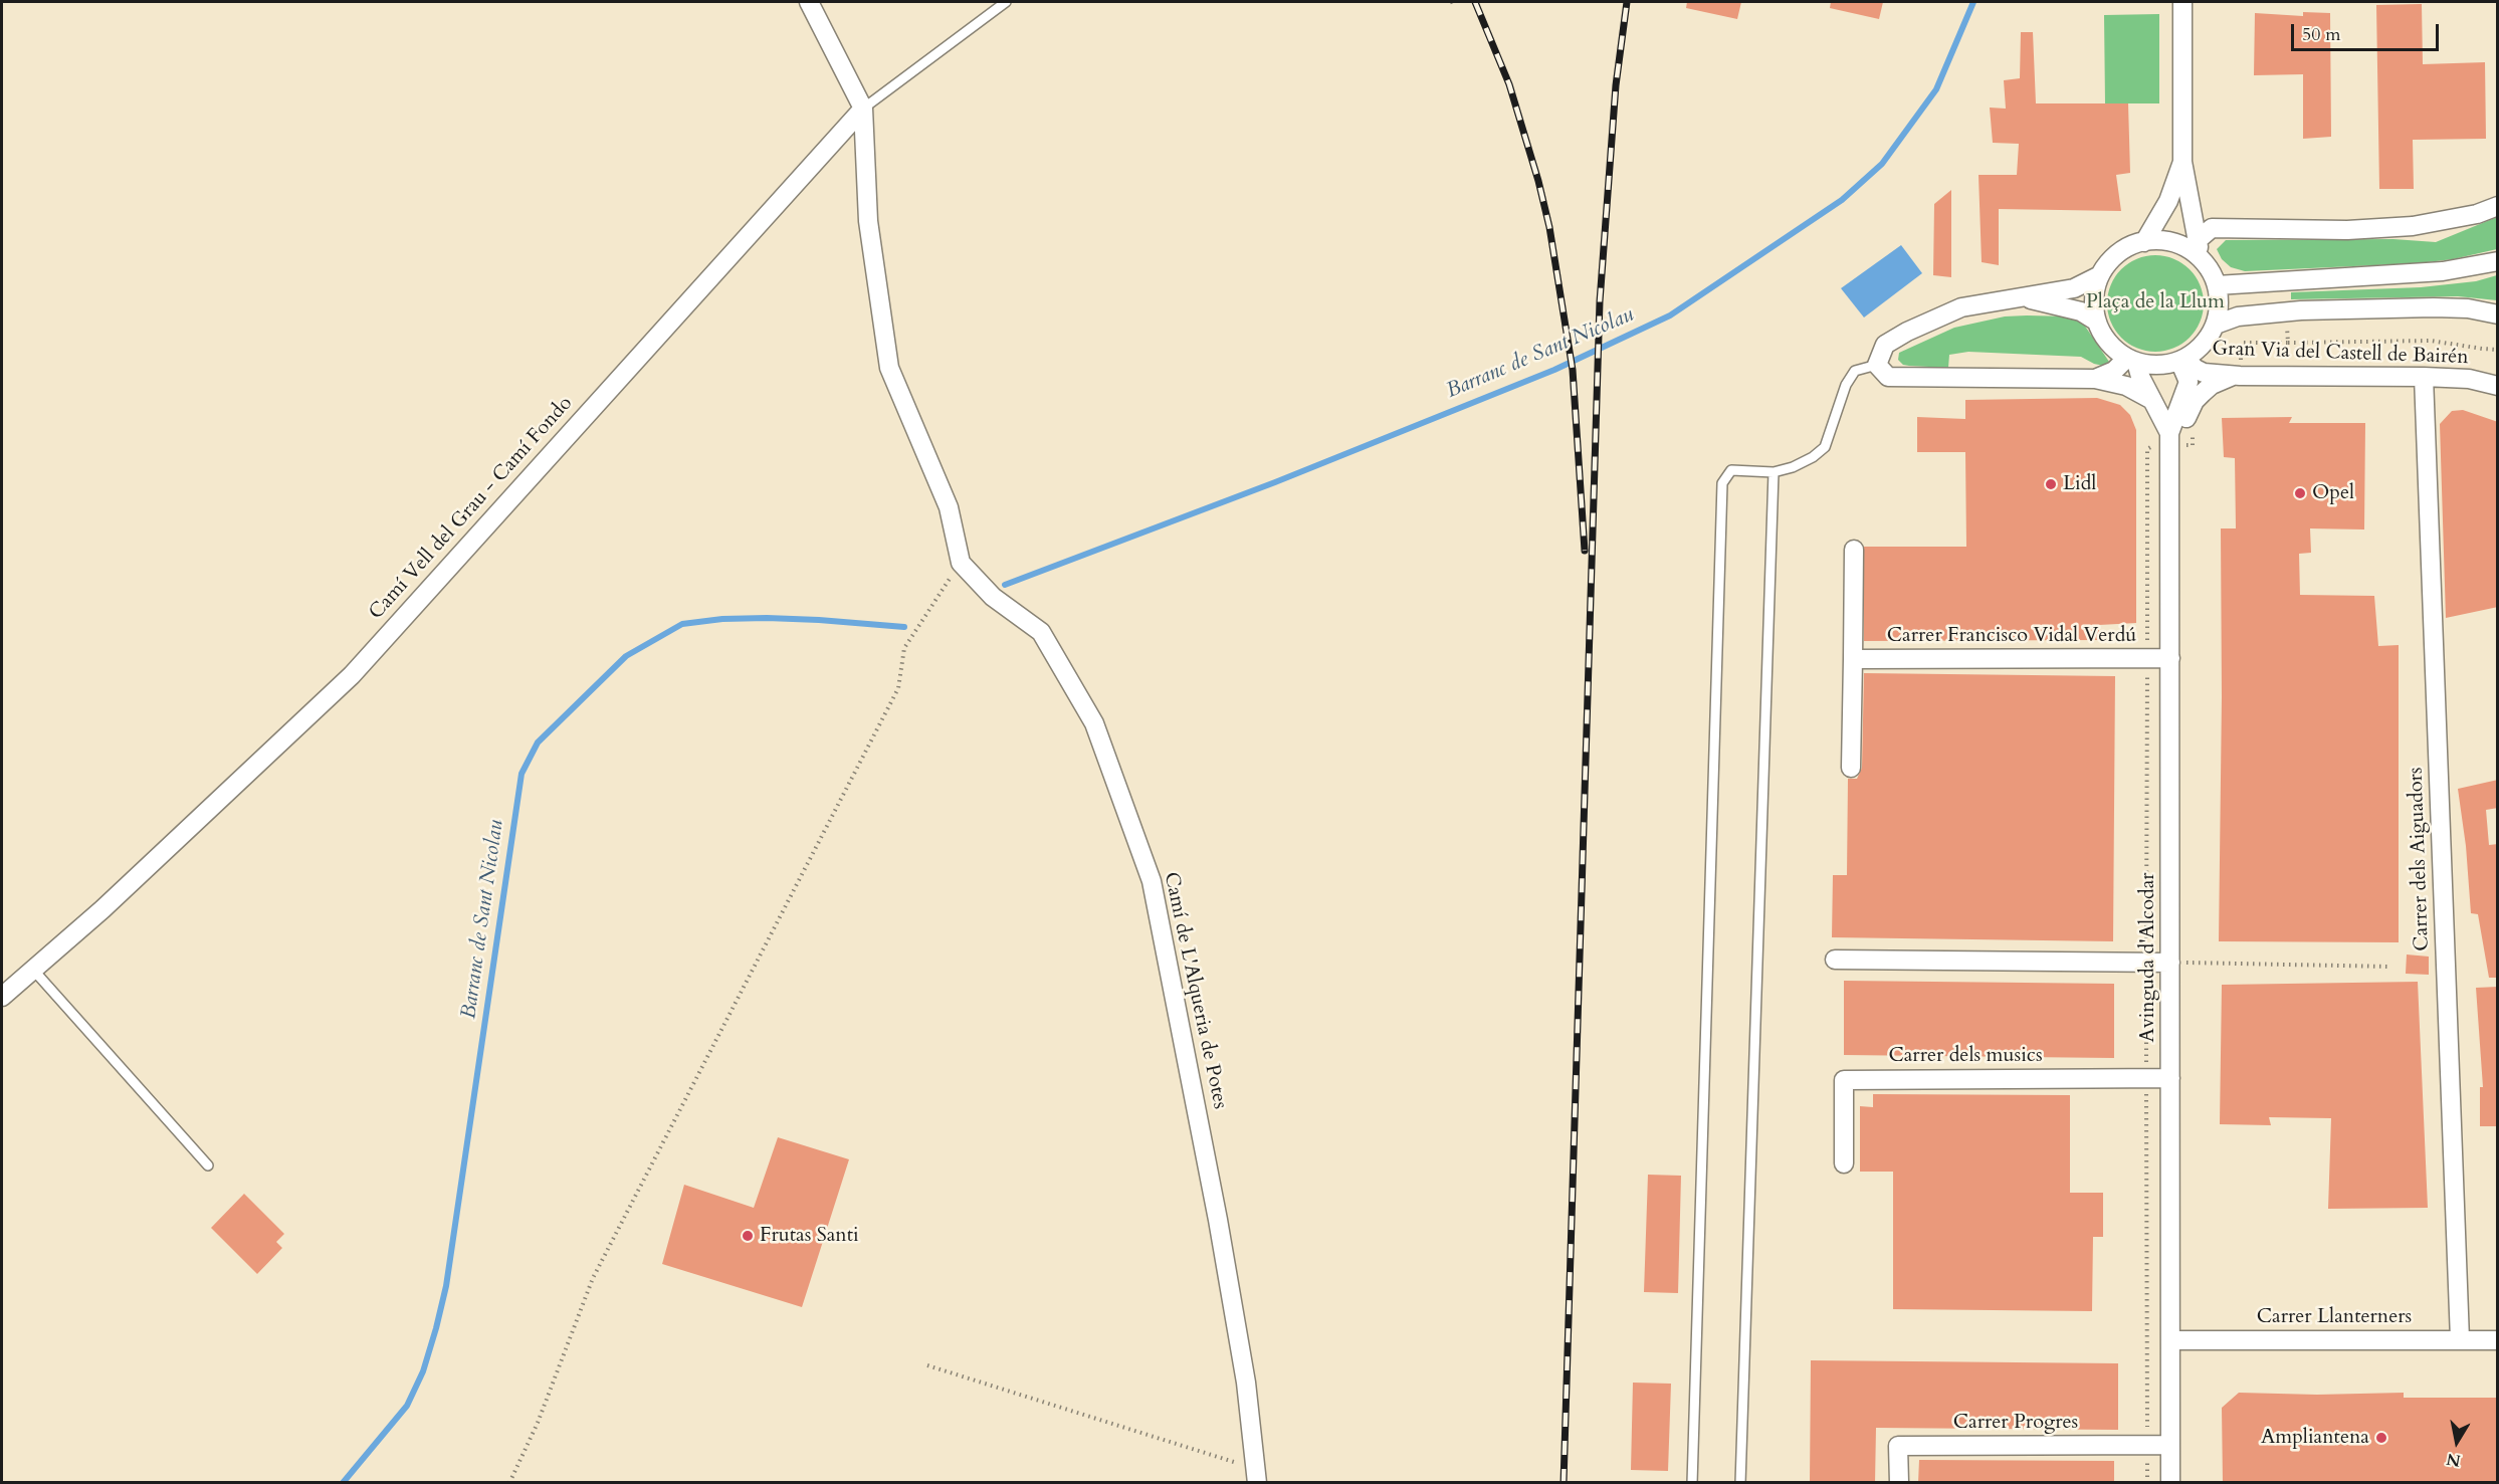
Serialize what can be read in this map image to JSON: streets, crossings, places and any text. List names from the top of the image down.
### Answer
{
  "streets": {
    "street": [
      "Gran Via del Castell de Bairén",
      "Camí Vell del Grau - Camí Fondo",
      "Carrer Francisco Vidal Verdú",
      "Carrer dels Aiguadors",
      "Avinguda d'Alcodar",
      "Camí de L'Alqueria de Potes",
      "Carrer dels musics",
      "Carrer Llanterners",
      "Carrer Progres"
    ]
  },
  "crossings": [
    ["Gran Via del Castell de Bairén", "Carrer dels Aiguadors"],
    ["Gran Via del Castell de Bairén", "Avinguda d'Alcodar"],
    ["Carrer Francisco Vidal Verdú", "Avinguda d'Alcodar"],
    ["Carrer dels Aiguadors", "Carrer Llanterners"],
    ["Avinguda d'Alcodar", "Carrer dels musics"],
    ["Avinguda d'Alcodar", "Carrer Llanterners"],
    ["Avinguda d'Alcodar", "Carrer Progres"]
  ],
  "water": ["Barranc de Sant Nicolau"],
  "parks": ["Plaça de la Llum"],
  "places": [
    "Lidl",
    "Opel",
    "Frutas Santi",
    "Ampliantena"
  ],
  "scale_bar": "50 m",
  "north": "bottom"
}
